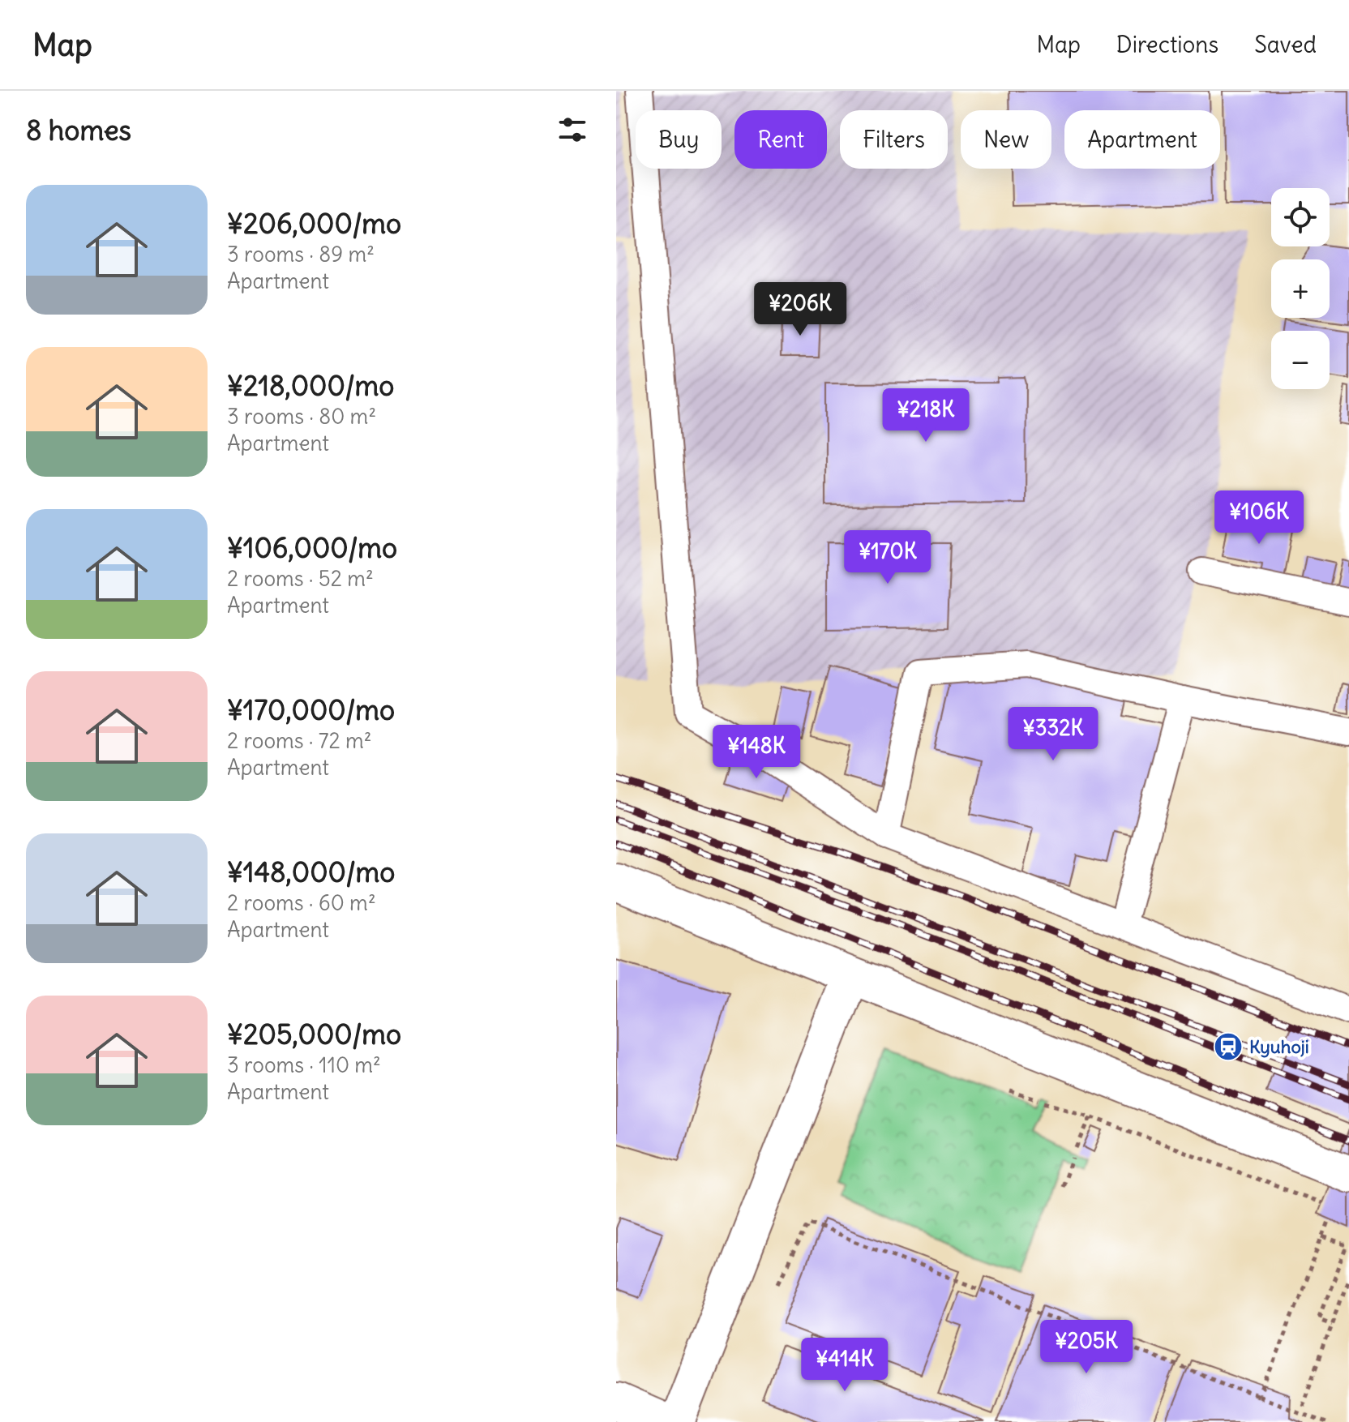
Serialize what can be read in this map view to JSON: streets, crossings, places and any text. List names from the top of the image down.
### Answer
{
  "places": {
    "station": ["Kyuhoji"]
  },
  "page": {
    "header": "Map",
    "nav": ["Map", "Directions", "Saved"],
    "heading": "8 homes",
    "chip": [
      "Buy",
      "Rent",
      "Filters",
      "New",
      "Apartment"
    ],
    "list": [
      {
        "name": "¥206,000/mo",
        "note": "3 rooms · 89 m² · Apartment"
      },
      {
        "name": "¥218,000/mo",
        "note": "3 rooms · 80 m² · Apartment"
      },
      {
        "name": "¥106,000/mo",
        "note": "2 rooms · 52 m² · Apartment"
      },
      {
        "name": "¥170,000/mo",
        "note": "2 rooms · 72 m² · Apartment"
      },
      {
        "name": "¥148,000/mo",
        "note": "2 rooms · 60 m² · Apartment"
      },
      {
        "name": "¥205,000/mo",
        "note": "3 rooms · 110 m² · Apartment"
      }
    ],
    "map_buttons": ["+", "−"],
    "price": [
      "¥206K",
      "¥218K",
      "¥106K",
      "¥170K",
      "¥332K",
      "¥148K",
      "¥205K",
      "¥414K"
    ]
  }
}
